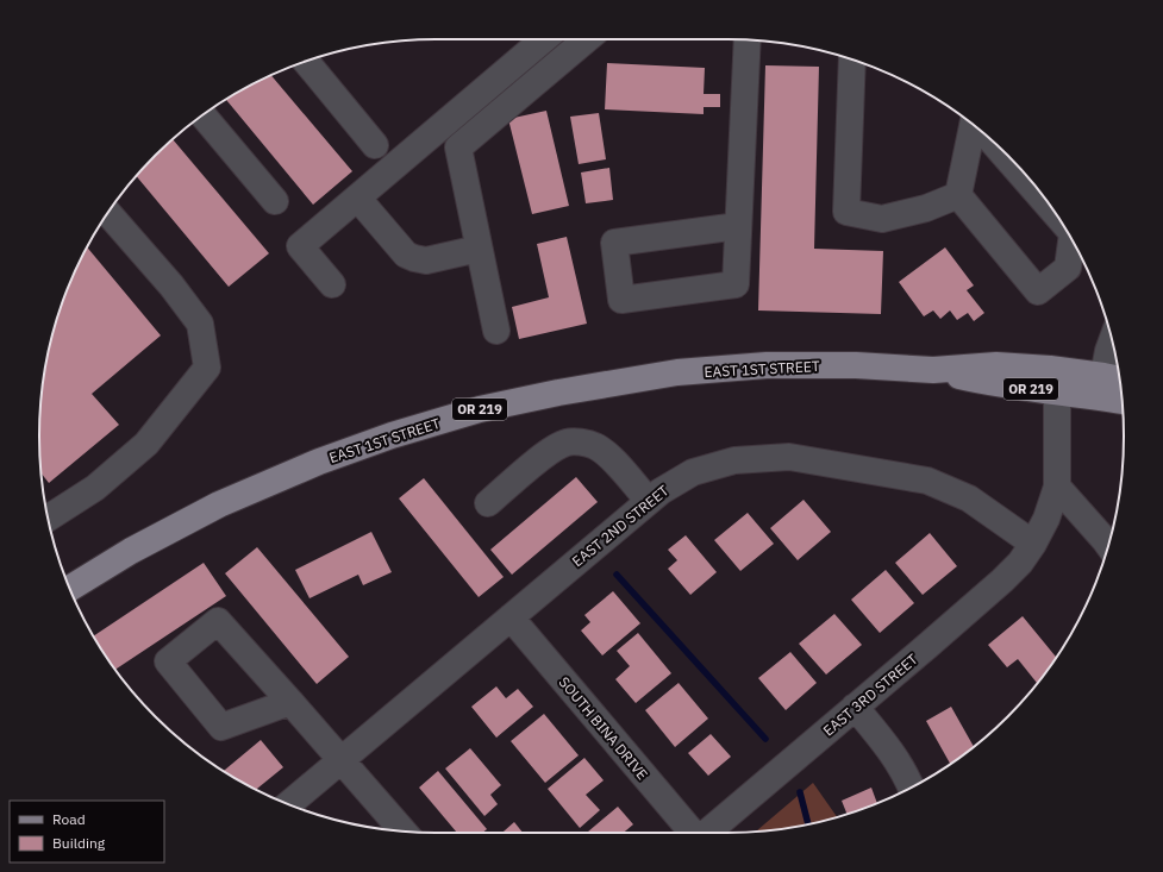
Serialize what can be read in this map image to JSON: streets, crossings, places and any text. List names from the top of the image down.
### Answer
{
  "streets": {
    "main road": ["EAST 1ST STREET", "OR 219"],
    "street": ["EAST 2ND STREET", "EAST 3RD STREET", "SOUTH BINA DRIVE"]
  },
  "crossings": [
    ["EAST 2ND STREET", "EAST 3RD STREET"],
    ["EAST 2ND STREET", "SOUTH BINA DRIVE"]
  ],
  "legend": ["Road", "Building"]
}
